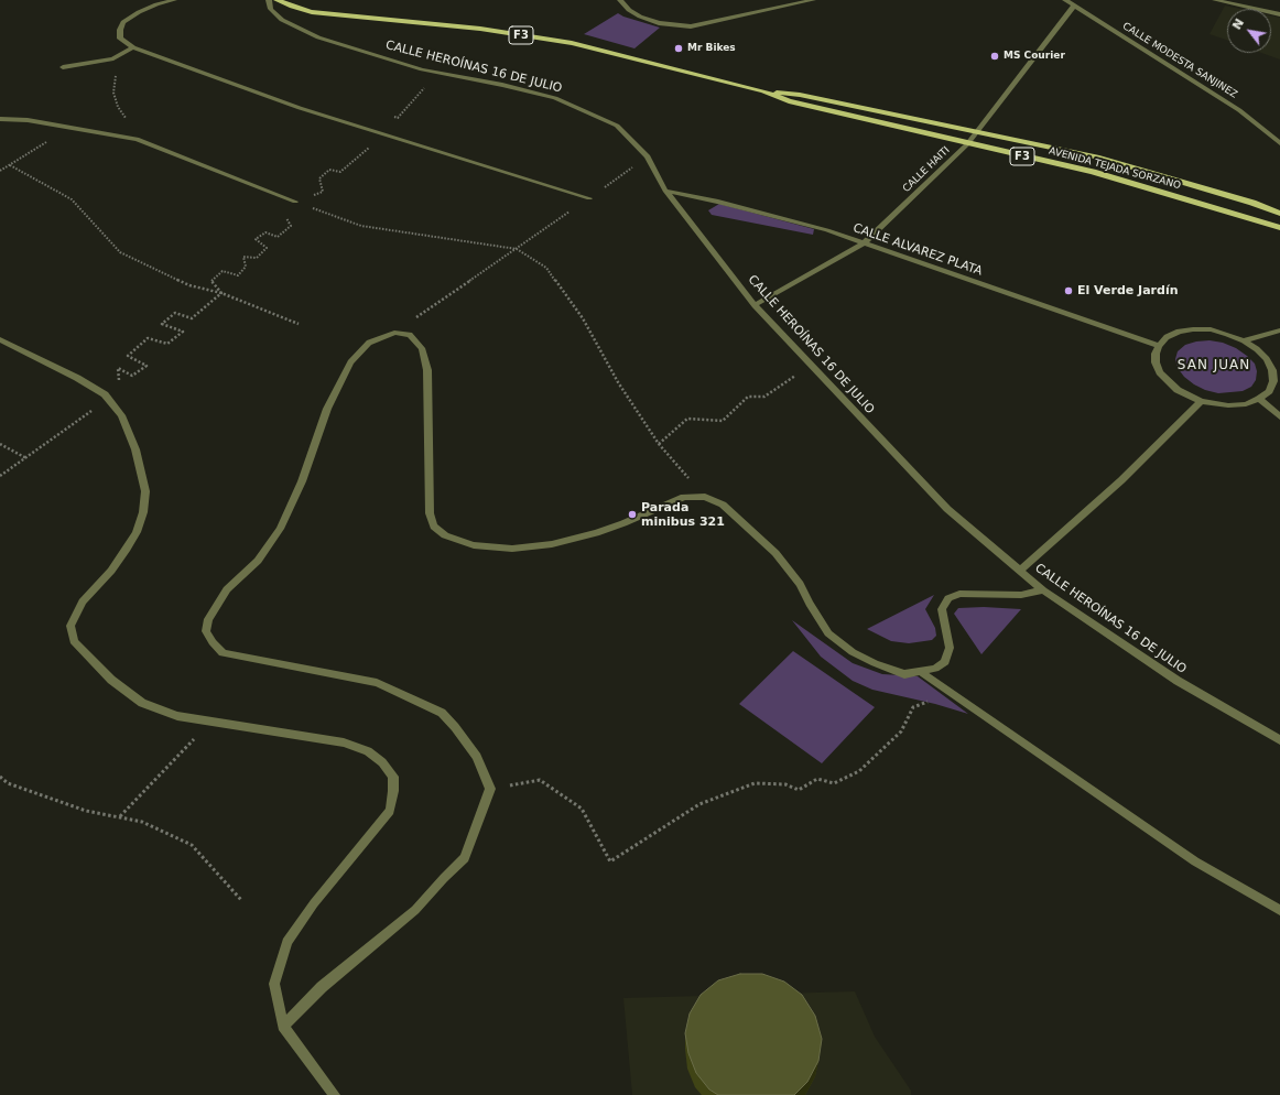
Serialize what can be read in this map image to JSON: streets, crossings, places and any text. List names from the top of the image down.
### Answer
{
  "streets": {
    "main road": ["F3", "AVENIDA TEJADA SORZANO"],
    "street": [
      "CALLE MODESTA SANJINEZ",
      "CALLE HEROÍNAS 16 DE JULIO",
      "CALLE HAITI",
      "CALLE ALVAREZ PLATA"
    ]
  },
  "crossings": [
    ["CALLE MODESTA SANJINEZ", "CALLE HAITI"],
    ["CALLE HEROÍNAS 16 DE JULIO", "CALLE HAITI"],
    ["CALLE HEROÍNAS 16 DE JULIO", "CALLE ALVAREZ PLATA"],
    ["AVENIDA TEJADA SORZANO", "CALLE HAITI"],
    ["CALLE HAITI", "CALLE ALVAREZ PLATA"]
  ],
  "districts": ["SAN JUAN"],
  "places": [
    "Mr Bikes",
    "MS Courier",
    "El Verde Jardín",
    "Parada minibus 321"
  ],
  "north": "top left"
}
